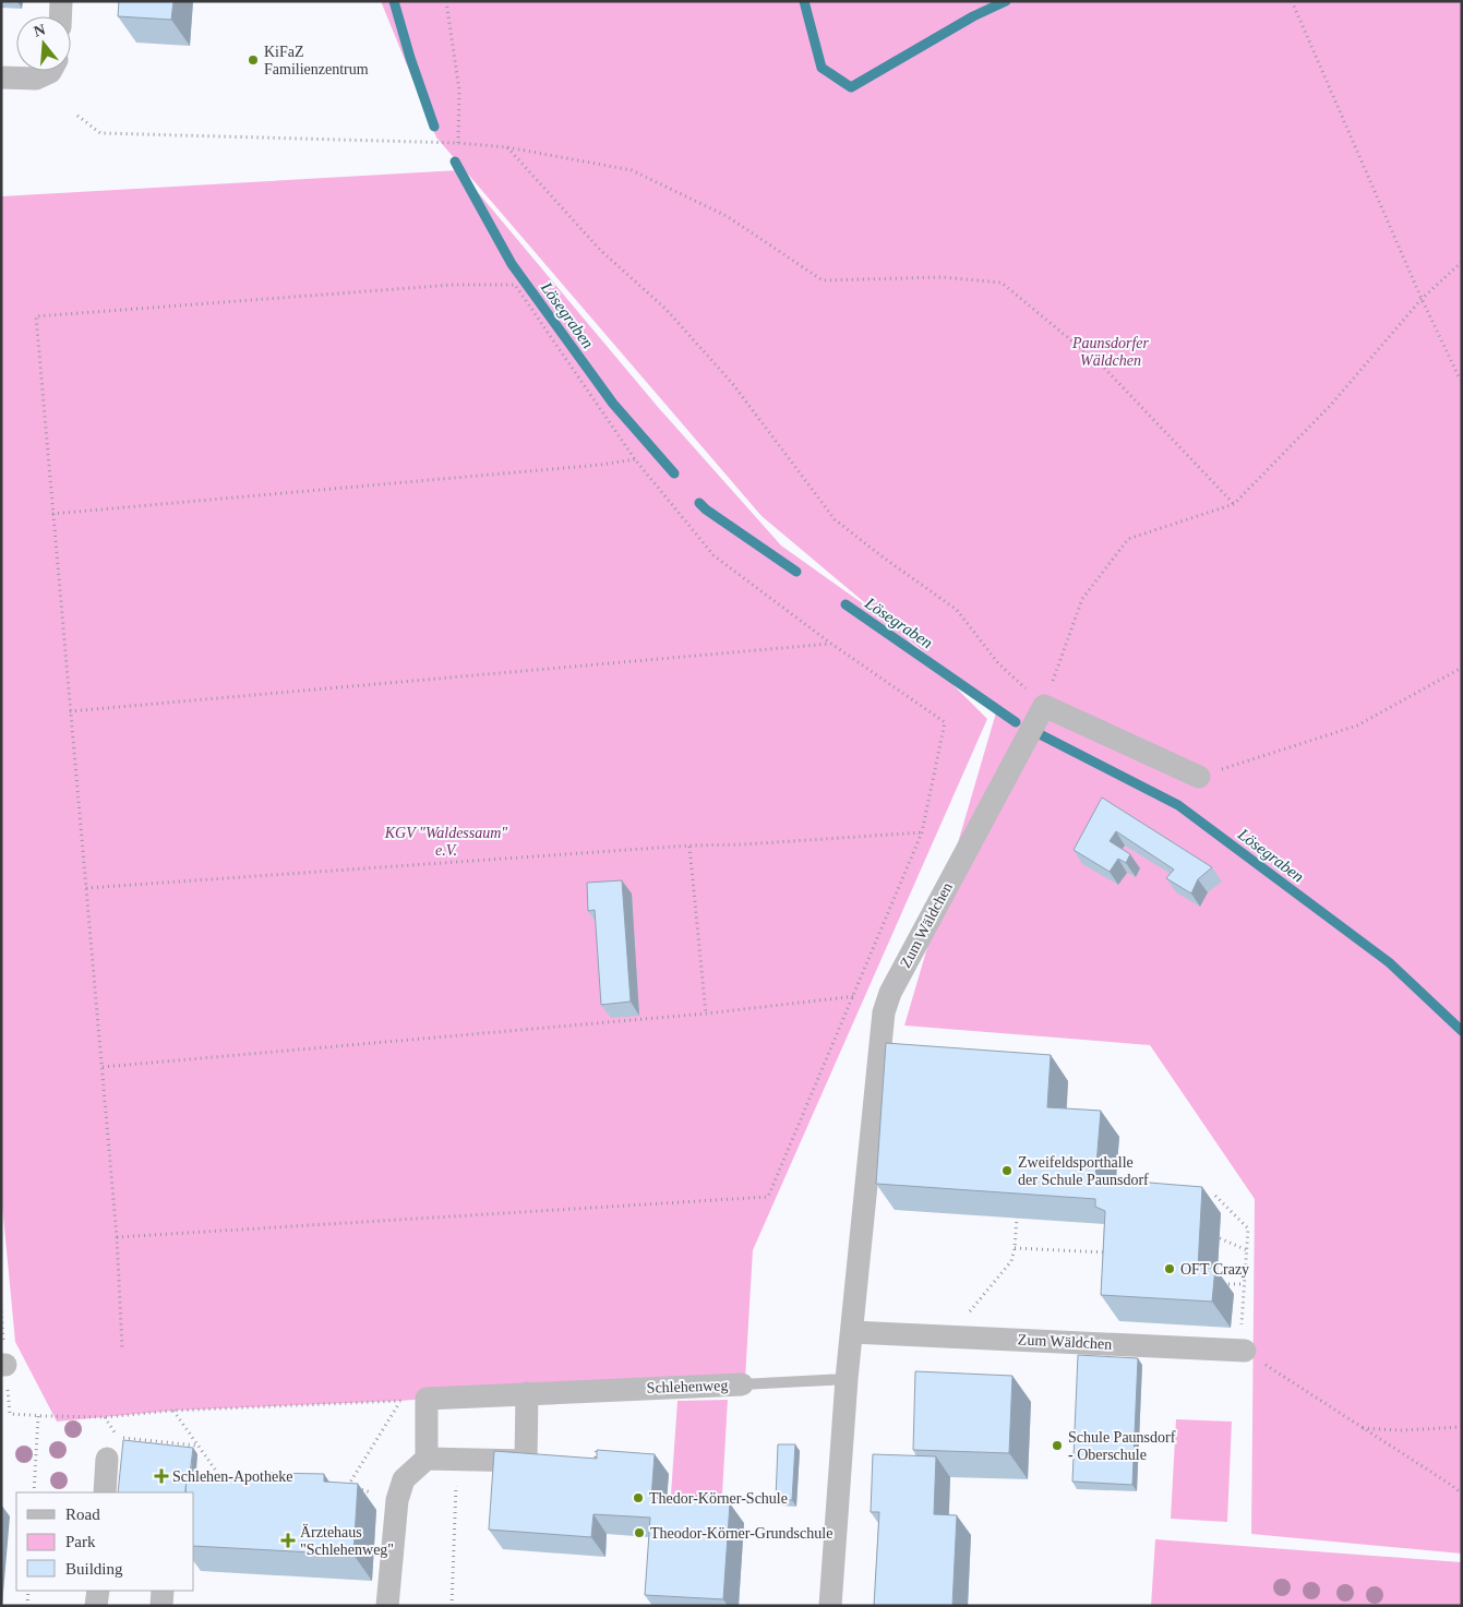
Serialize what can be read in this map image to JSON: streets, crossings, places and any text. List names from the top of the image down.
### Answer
{
  "streets": {
    "street": ["Zum Wäldchen", "Schlehenweg"]
  },
  "crossings": [
    ["Zum Wäldchen", "Schlehenweg"]
  ],
  "water": ["Lösegraben"],
  "parks": ["Paunsdorfer Wäldchen", "KGV \"Waldessaum\" e.V."],
  "places": {
    "other": [
      "KiFaZ Familienzentrum",
      "Zweifeldsporthalle der Schule Paunsdorf",
      "OFT Crazy",
      "Schule Paunsdorf - Oberschule",
      "Thedor-Körner-Schule",
      "Theodor-Körner-Grundschule"
    ],
    "health": ["Schlehen-Apotheke", "Ärztehaus \"Schlehenweg\""]
  },
  "legend": ["Road", "Park", "Building"],
  "north": "top"
}
